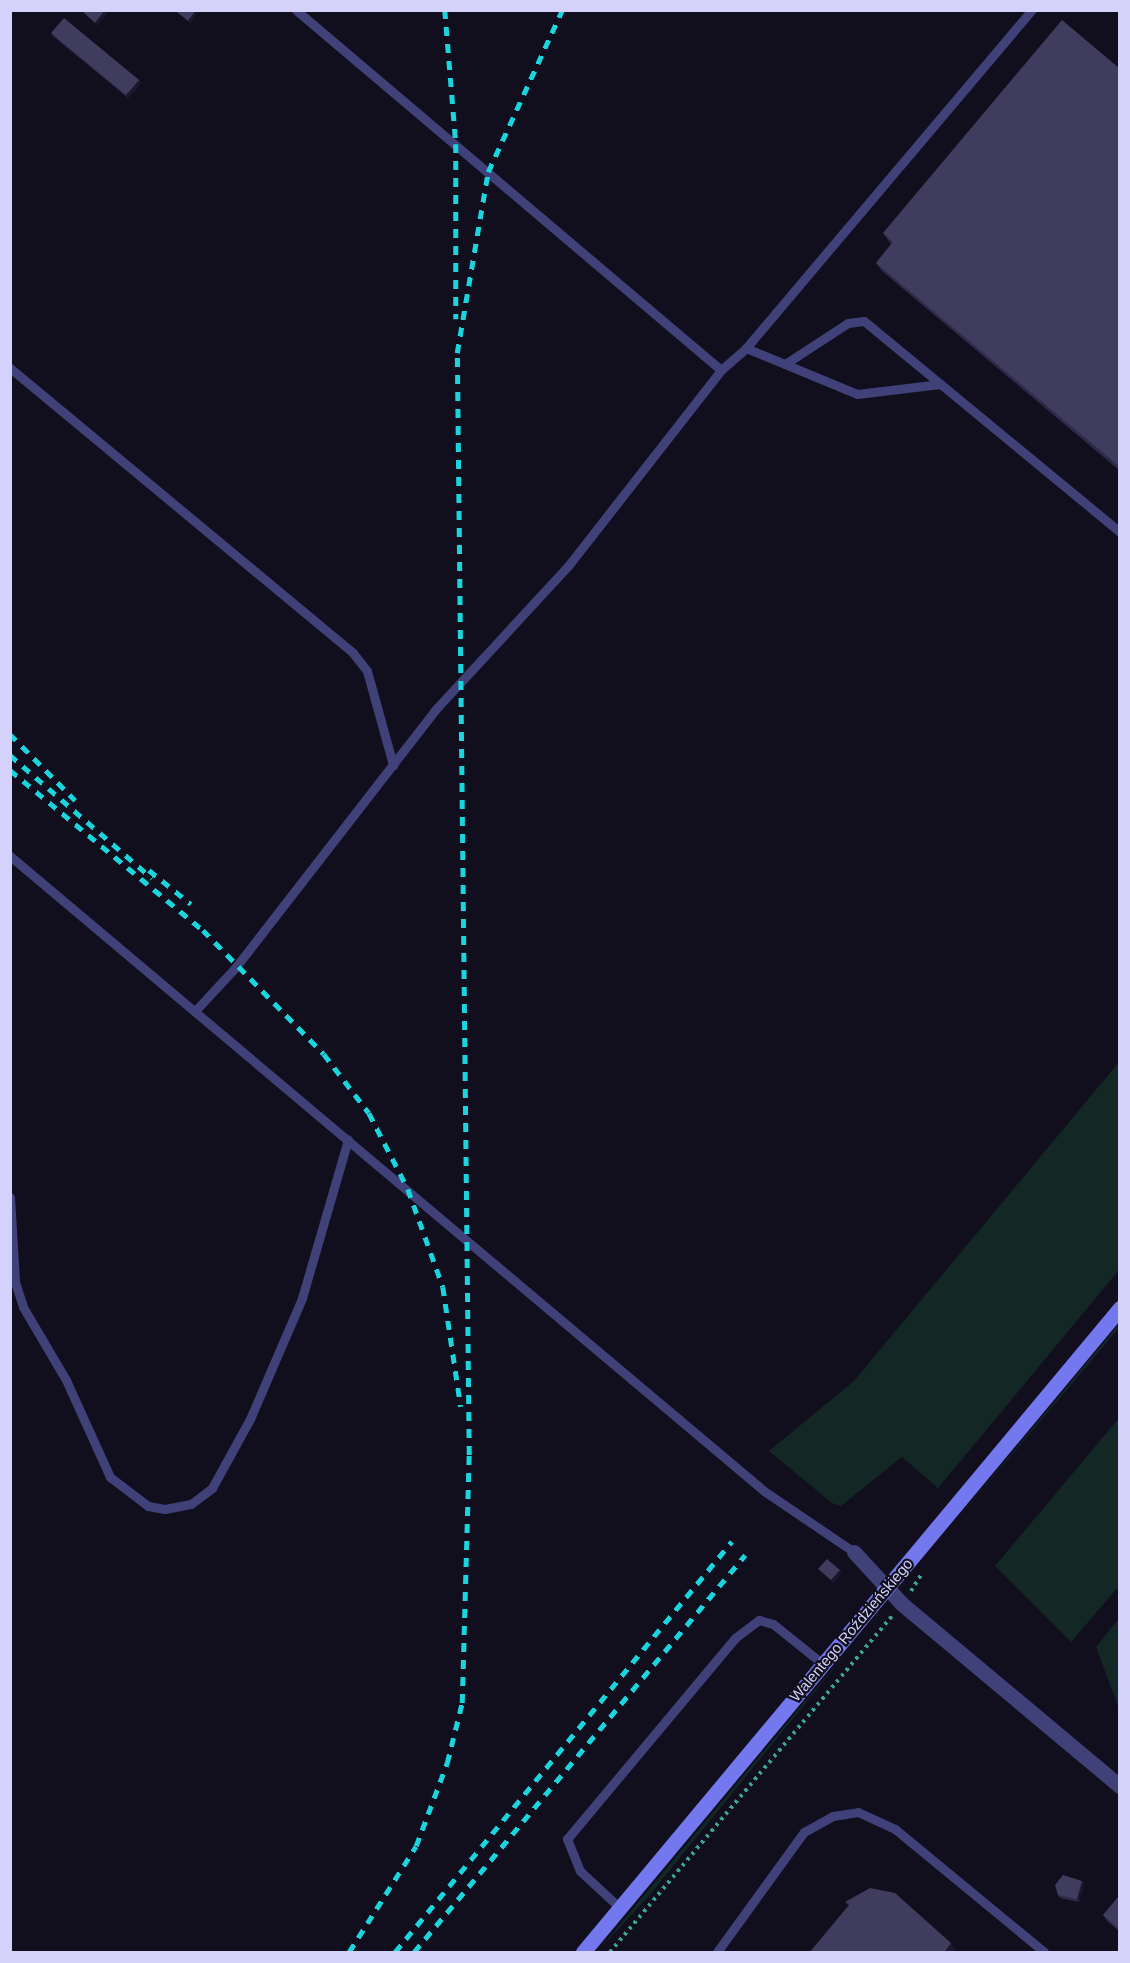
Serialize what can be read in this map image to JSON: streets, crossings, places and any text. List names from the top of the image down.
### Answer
{
  "streets": {
    "street": ["Walentego Roździeńskiego"]
  }
}
